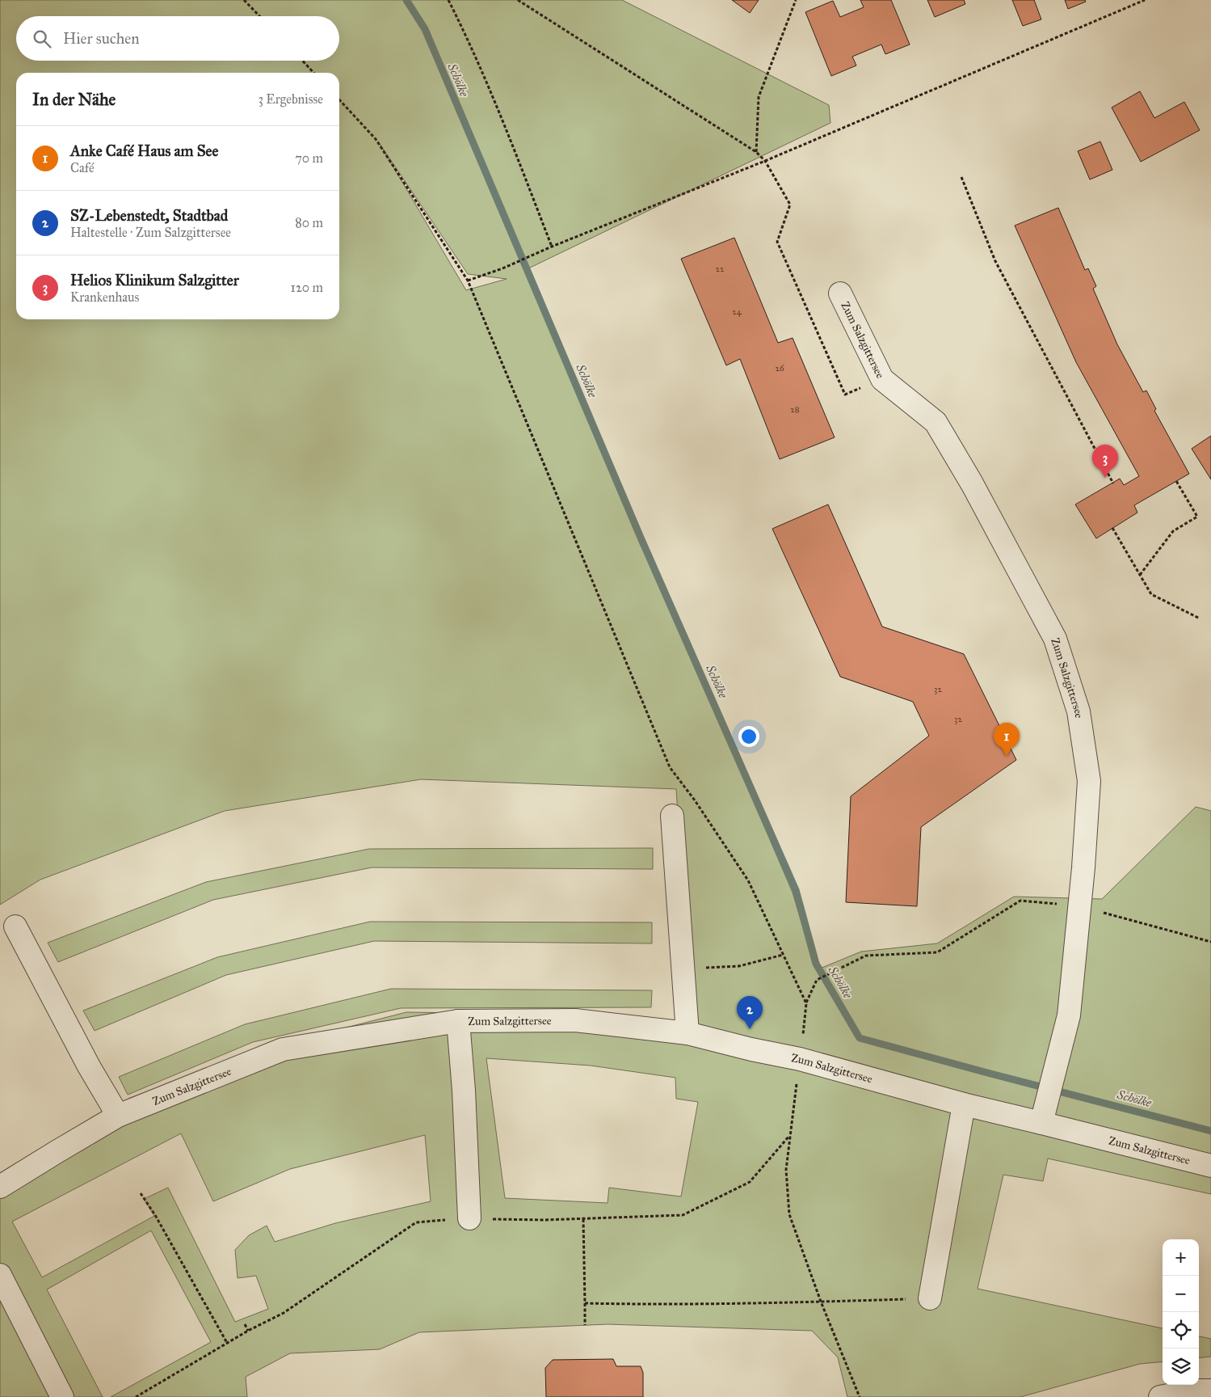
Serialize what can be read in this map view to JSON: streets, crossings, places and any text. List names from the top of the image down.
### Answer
{
  "streets": {
    "street": ["Zum Salzgittersee"]
  },
  "water": ["Schölke"],
  "house_numbers": [
    "22",
    "24",
    "26",
    "28",
    "32",
    "32"
  ],
  "page": {
    "search": "Hier suchen",
    "heading": ["In der Nähe", "3 Ergebnisse"],
    "list": [
      {
        "mark": "1",
        "name": "Anke Café Haus am See",
        "note": "Café",
        "value": "70 m"
      },
      {
        "mark": "2",
        "name": "SZ-Lebenstedt, Stadtbad",
        "note": "Haltestelle · Zum Salzgittersee",
        "value": "80 m"
      },
      {
        "mark": "3",
        "name": "Helios Klinikum Salzgitter",
        "note": "Krankenhaus",
        "value": "120 m"
      }
    ],
    "pins": ["3", "1", "2"],
    "map_buttons": ["+", "−"]
  }
}
